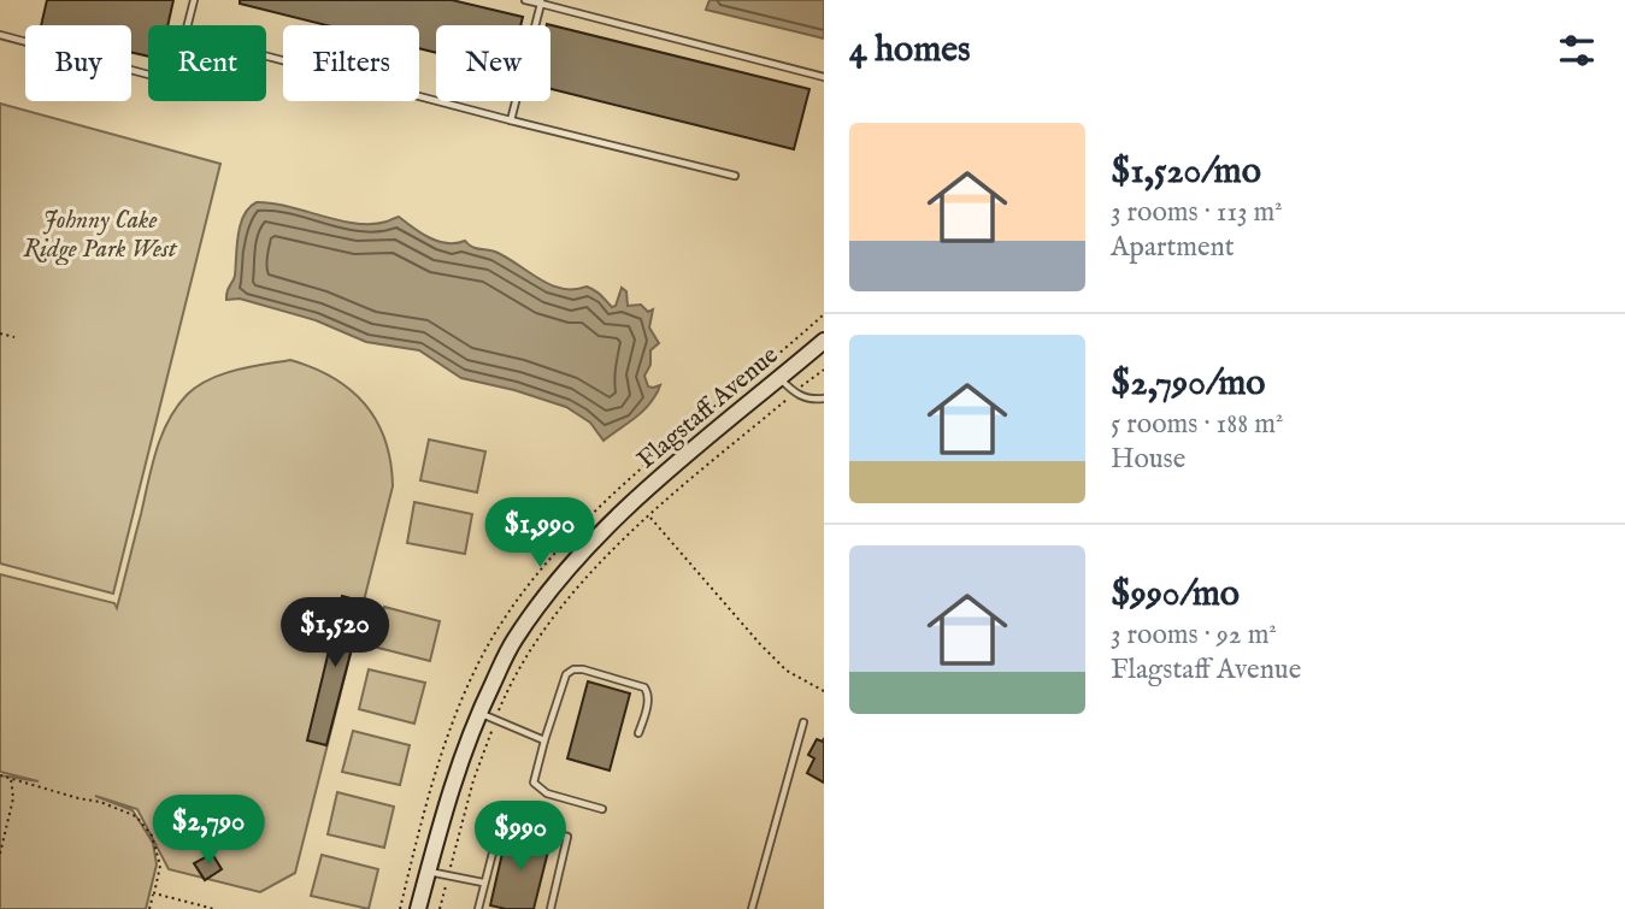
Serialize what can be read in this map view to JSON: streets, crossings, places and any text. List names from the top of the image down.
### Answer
{
  "streets": {
    "street": ["Flagstaff Avenue"]
  },
  "parks": ["Johnny Cake Ridge Park West"],
  "page": {
    "heading": "4 homes",
    "chip": [
      "Buy",
      "Rent",
      "Filters",
      "New"
    ],
    "list": [
      {
        "name": "$1,520/mo",
        "note": "3 rooms · 113 m² · Apartment"
      },
      {
        "name": "$2,790/mo",
        "note": "5 rooms · 188 m² · House"
      },
      {
        "name": "$990/mo",
        "note": "3 rooms · 92 m² · Flagstaff Avenue"
      }
    ],
    "price": [
      "$1,990",
      "$1,520",
      "$2,790",
      "$990"
    ]
  }
}
